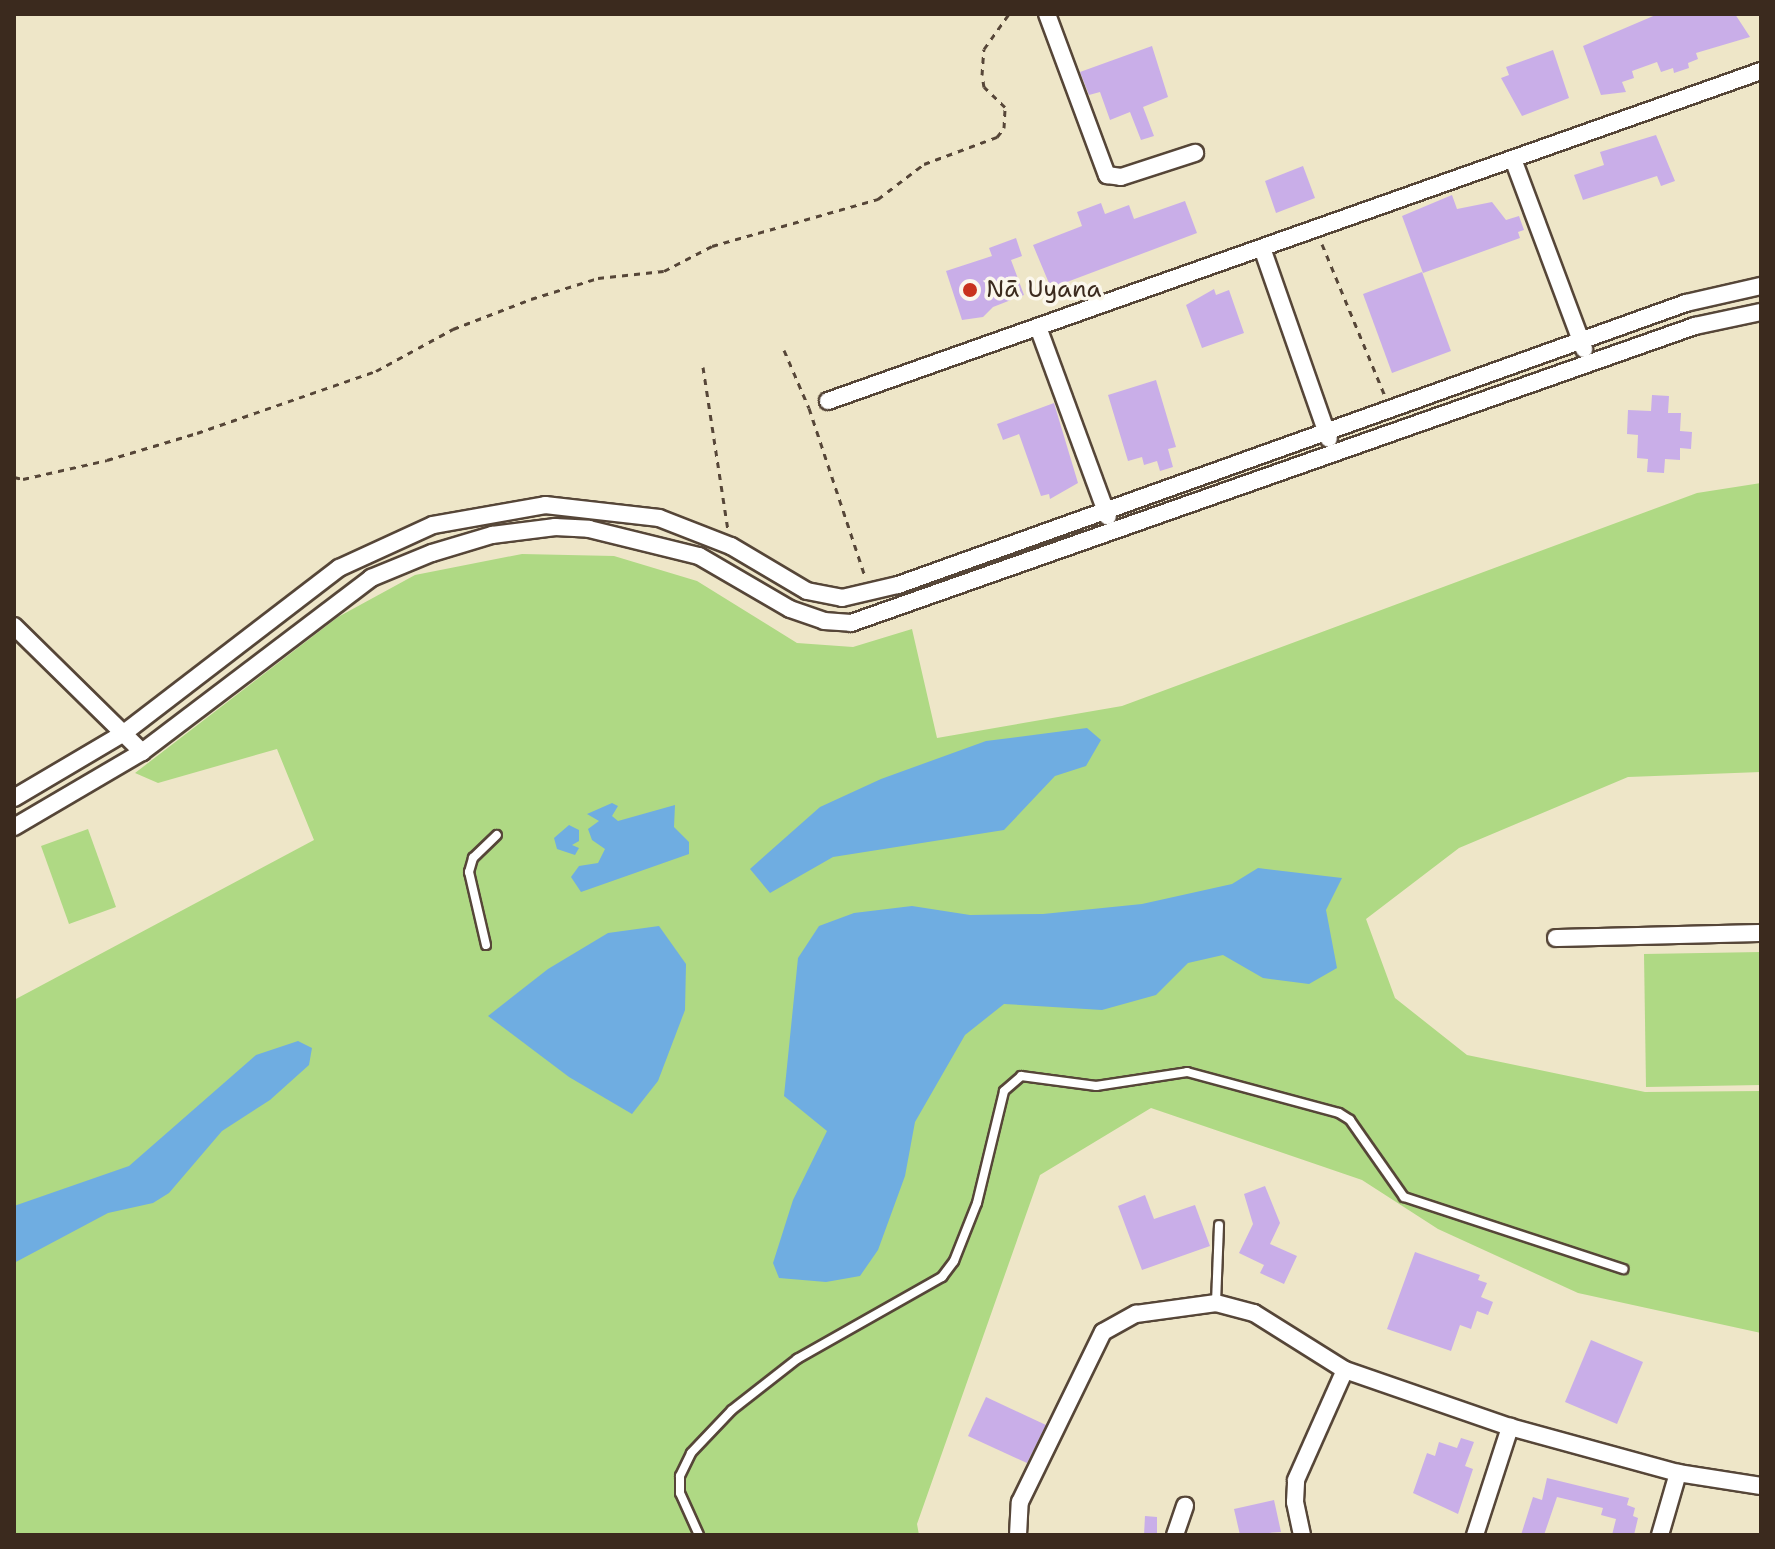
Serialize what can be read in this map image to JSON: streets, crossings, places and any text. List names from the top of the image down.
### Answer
{
  "places": ["Nā Uyana"]
}
